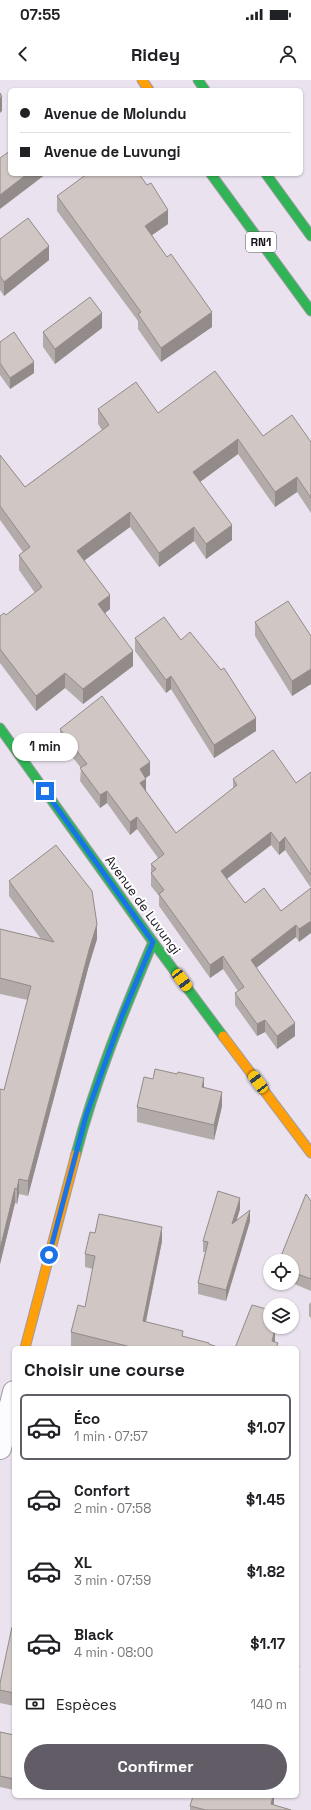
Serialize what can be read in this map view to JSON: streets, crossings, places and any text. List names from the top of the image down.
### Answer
{
  "streets": {
    "main road": ["RN1", "Avenue de Luvungi"]
  },
  "page": {
    "status": "07:55",
    "header": "Ridey",
    "banner": ["Avenue de Molundu", "Avenue de Luvungi"],
    "bubble": "1 min",
    "heading": "Choisir une course",
    "list": [
      {
        "name": "Éco",
        "note": "1 min · 07:57",
        "value": "$1.07"
      },
      {
        "name": "Confort",
        "note": "2 min · 07:58",
        "value": "$1.45"
      },
      {
        "name": "XL",
        "note": "3 min · 07:59",
        "value": "$1.82"
      },
      {
        "name": "Black",
        "note": "4 min · 08:00",
        "value": "$1.17"
      }
    ],
    "pay": ["Espèces", "140 m"],
    "buttons": "Confirmer"
  }
}
